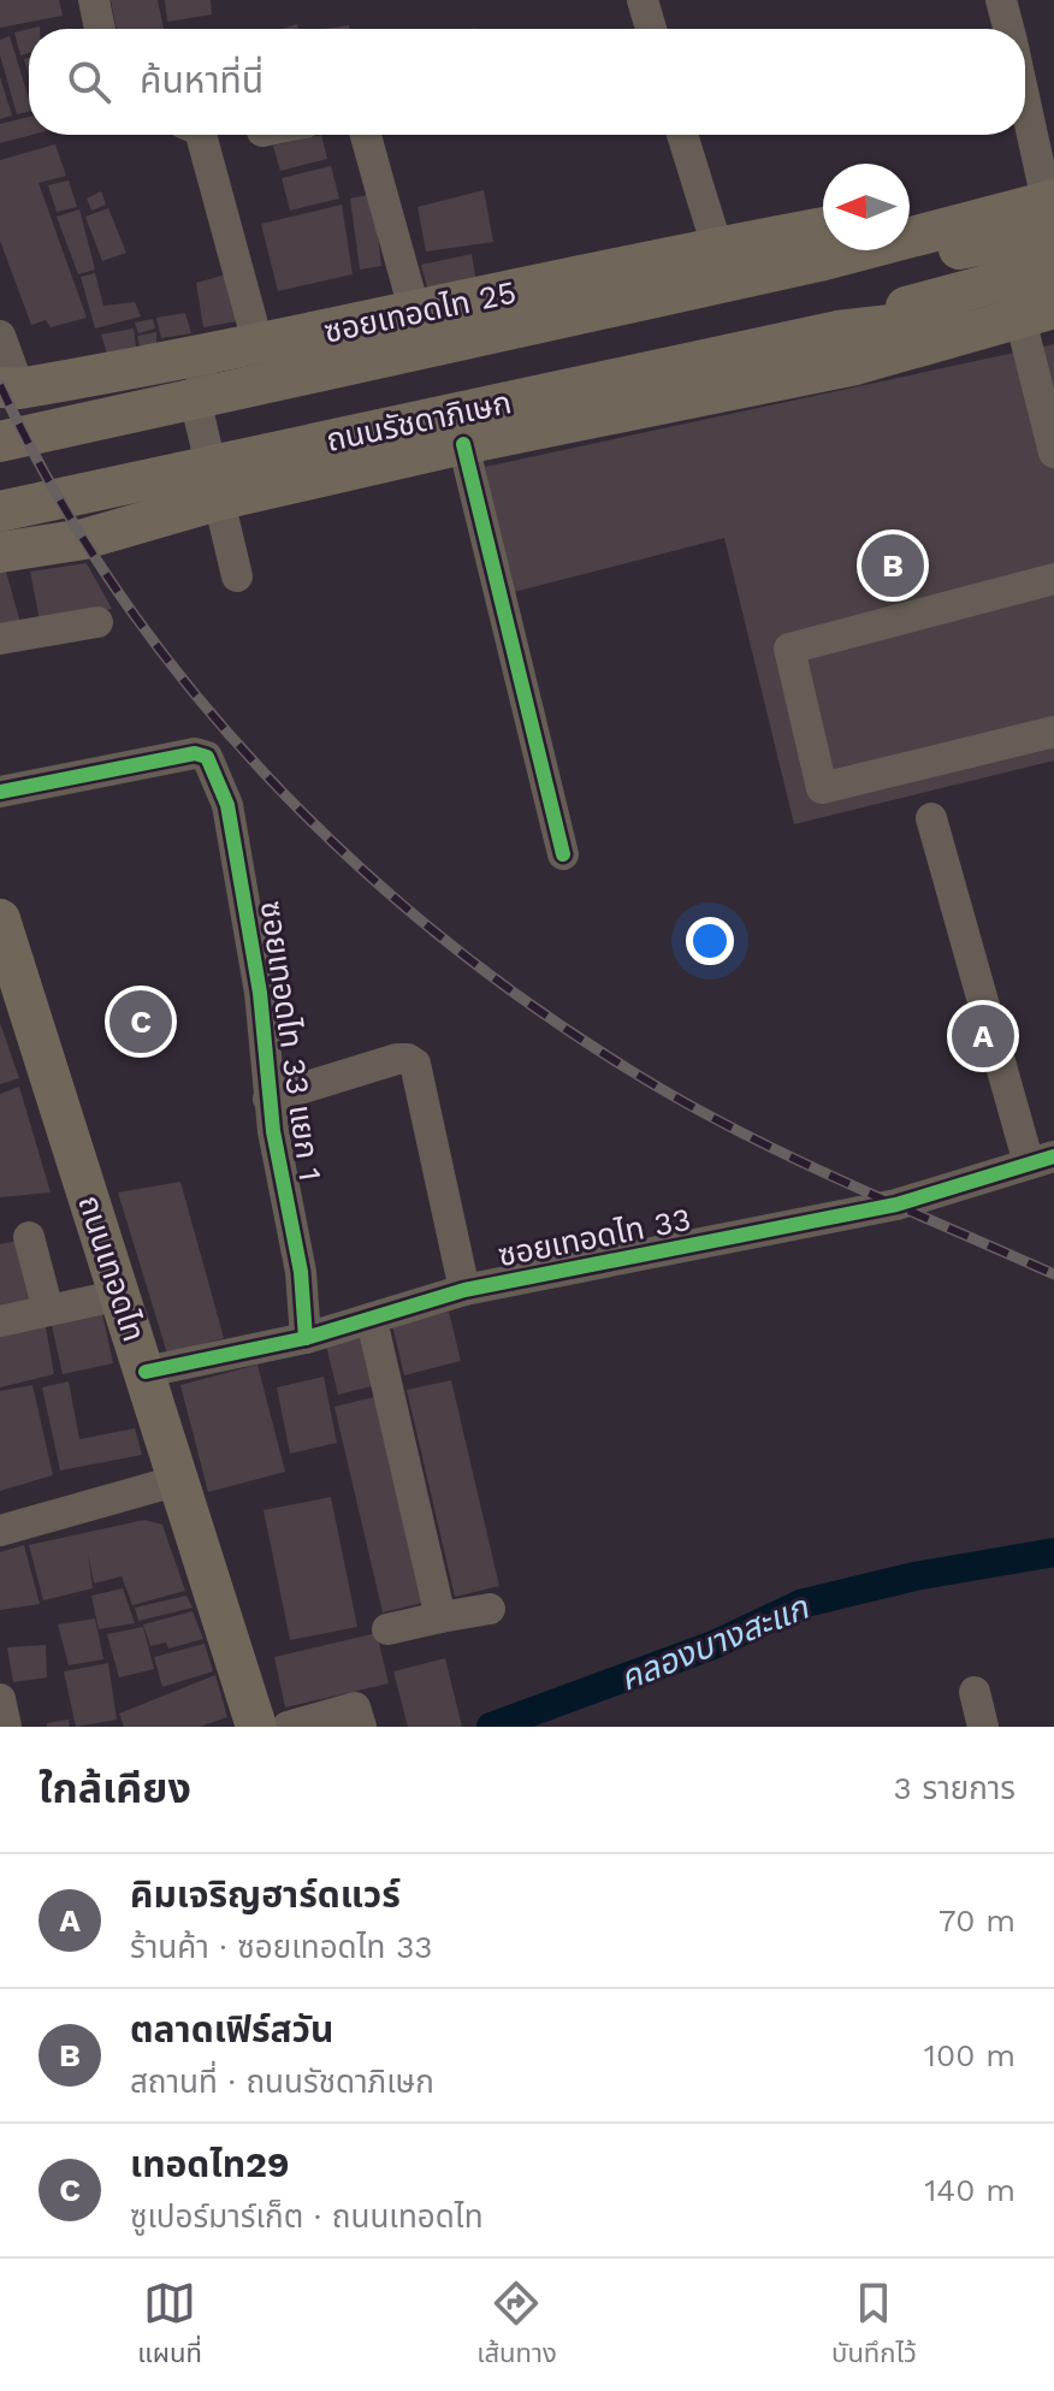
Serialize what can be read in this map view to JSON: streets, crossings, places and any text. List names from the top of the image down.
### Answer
{
  "streets": {
    "main road": ["ซอยเทอดไท 25", "ถนนรัชดาภิเษก", "ถนนเทอดไท"],
    "street": ["ซอยเทอดไท 33 แยก 1", "ซอยเทอดไท 33"]
  },
  "crossings": [
    ["ซอยเทอดไท 33 แยก 1", "ซอยเทอดไท 33"],
    ["ซอยเทอดไท 33", "ถนนเทอดไท"]
  ],
  "water": ["คลองบางสะแก"],
  "north": "left",
  "page": {
    "search": "ค้นหาที่นี่",
    "pins": ["B", "C", "A"],
    "heading": ["ใกล้เคียง", "3 รายการ"],
    "list": [
      {
        "mark": "A",
        "name": "คิมเจริญฮาร์ดแวร์",
        "note": "ร้านค้า · ซอยเทอดไท 33",
        "value": "70 m"
      },
      {
        "mark": "B",
        "name": "ตลาดเฟิร์สวัน",
        "note": "สถานที่ · ถนนรัชดาภิเษก",
        "value": "100 m"
      },
      {
        "mark": "C",
        "name": "เทอดไท29",
        "note": "ซูเปอร์มาร์เก็ต · ถนนเทอดไท",
        "value": "140 m"
      }
    ],
    "nav": ["แผนที่", "เส้นทาง", "บันทึกไว้"]
  }
}
